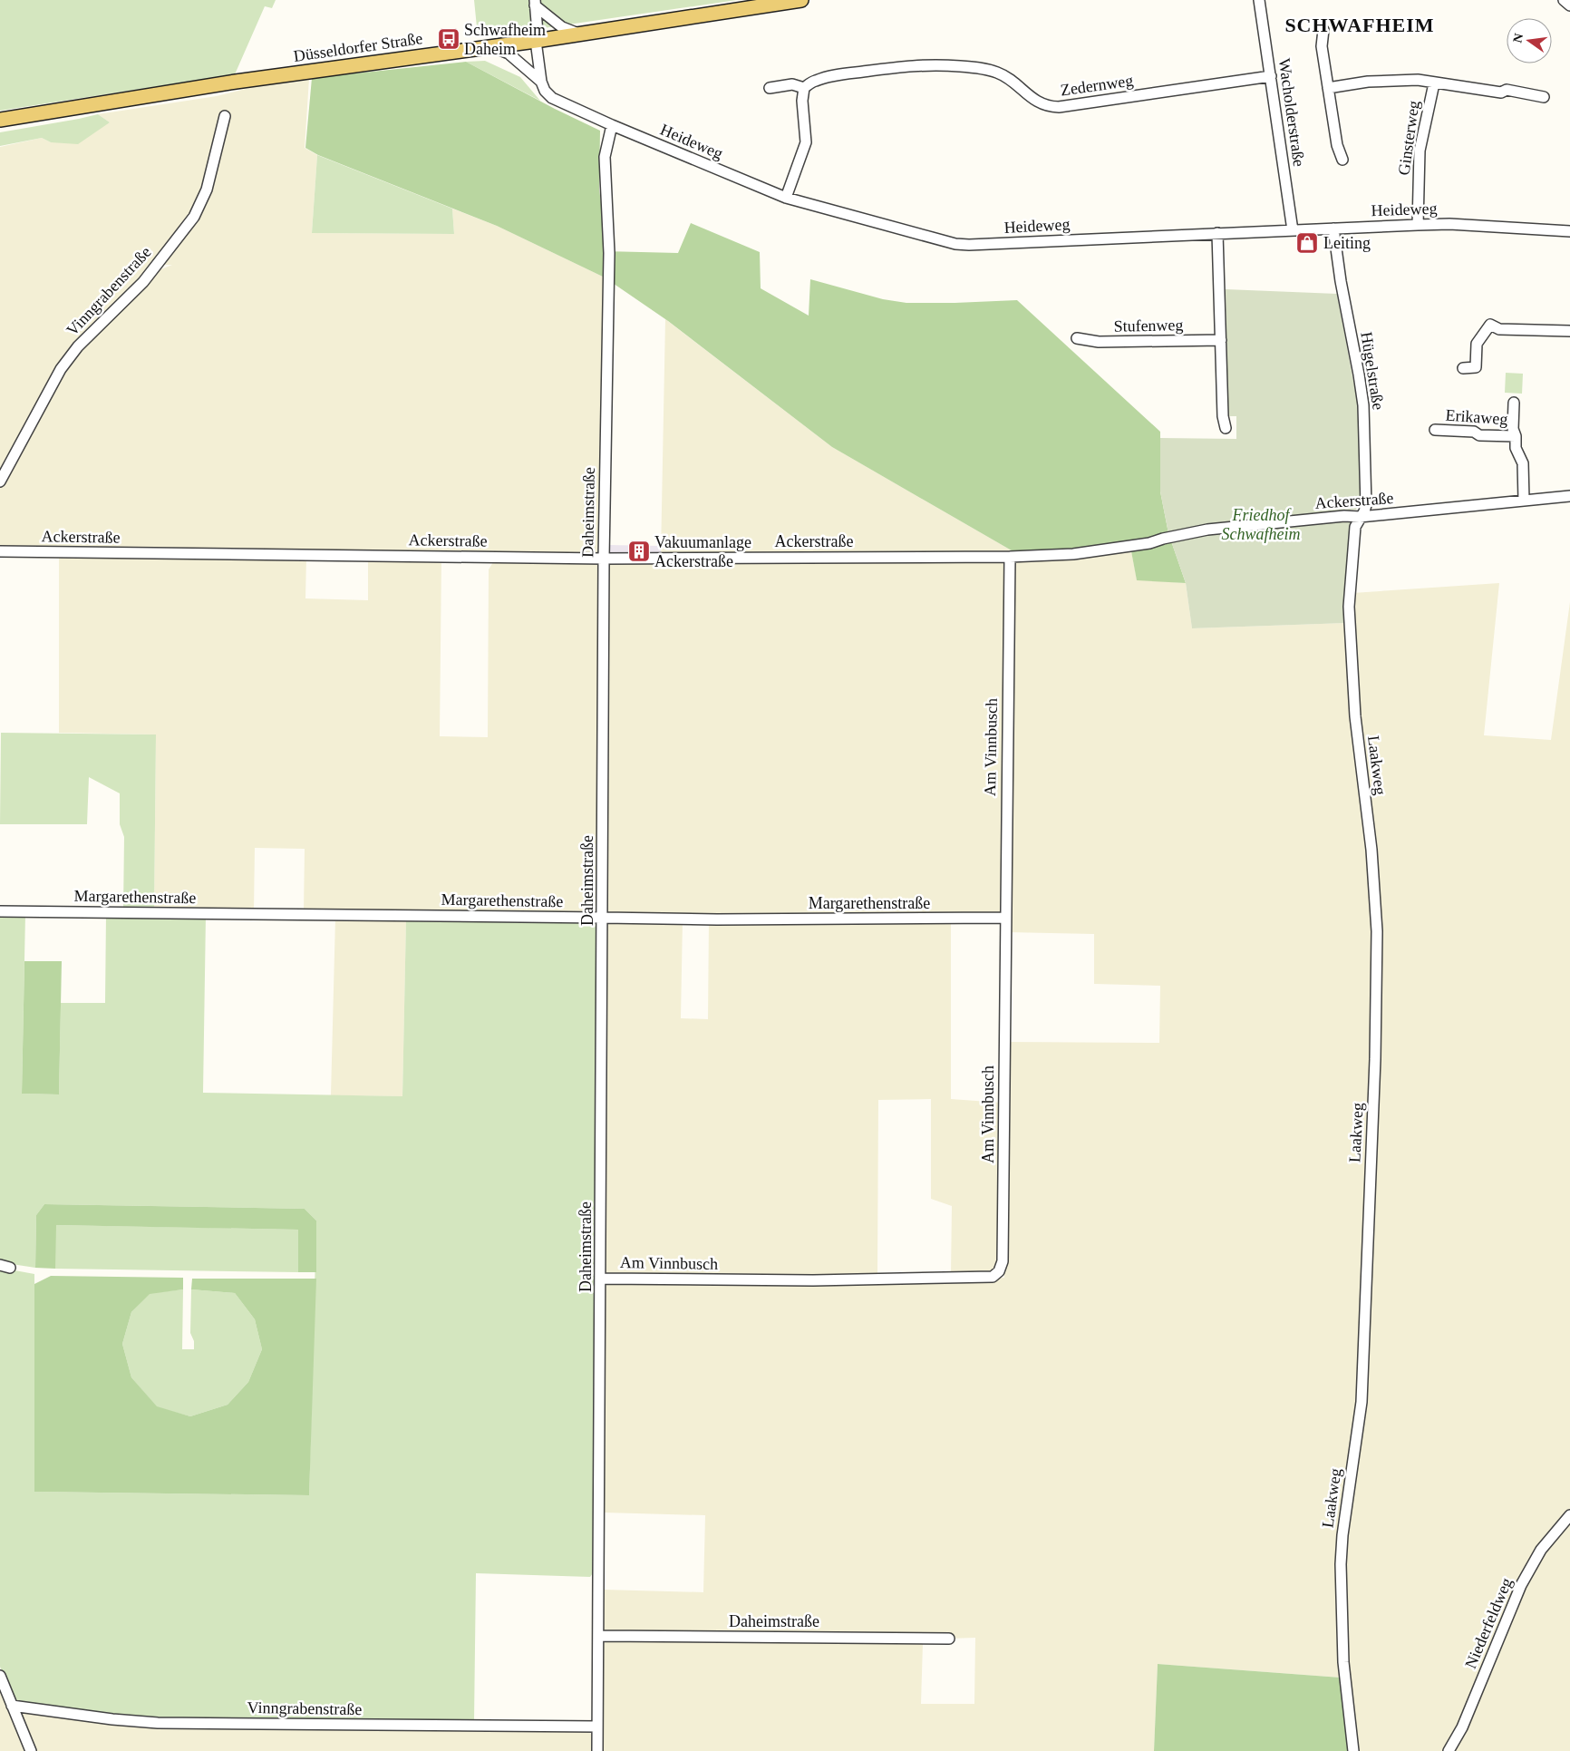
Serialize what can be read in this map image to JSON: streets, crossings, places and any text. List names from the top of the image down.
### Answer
{
  "streets": {
    "main road": ["Düsseldorfer Straße"],
    "street": [
      "Zedernweg",
      "Wacholderstraße",
      "Ginsterweg",
      "Heideweg",
      "Vinngrabenstraße",
      "Stufenweg",
      "Hügelstraße",
      "Erikaweg",
      "Ackerstraße",
      "Daheimstraße",
      "Am Vinnbusch",
      "Laakweg",
      "Margarethenstraße",
      "Niederfeldweg"
    ]
  },
  "crossings": [
    ["Düsseldorfer Straße", "Heideweg"],
    ["Zedernweg", "Wacholderstraße"],
    ["Wacholderstraße", "Heideweg"],
    ["Ginsterweg", "Heideweg"],
    ["Heideweg", "Hügelstraße"],
    ["Heideweg", "Daheimstraße"],
    ["Vinngrabenstraße", "Daheimstraße"],
    ["Hügelstraße", "Ackerstraße"],
    ["Hügelstraße", "Laakweg"],
    ["Erikaweg", "Ackerstraße"],
    ["Ackerstraße", "Daheimstraße"],
    ["Ackerstraße", "Am Vinnbusch"],
    ["Ackerstraße", "Laakweg"],
    ["Daheimstraße", "Am Vinnbusch"],
    ["Daheimstraße", "Margarethenstraße"],
    ["Am Vinnbusch", "Margarethenstraße"]
  ],
  "districts": ["SCHWAFHEIM"],
  "parks": ["Friedhof Schwafheim"],
  "places": {
    "bus stop": ["Schwafheim Daheim"],
    "shop": ["Leiting"],
    "building": ["Vakuumanlage Ackerstraße"]
  },
  "north": "left"
}
